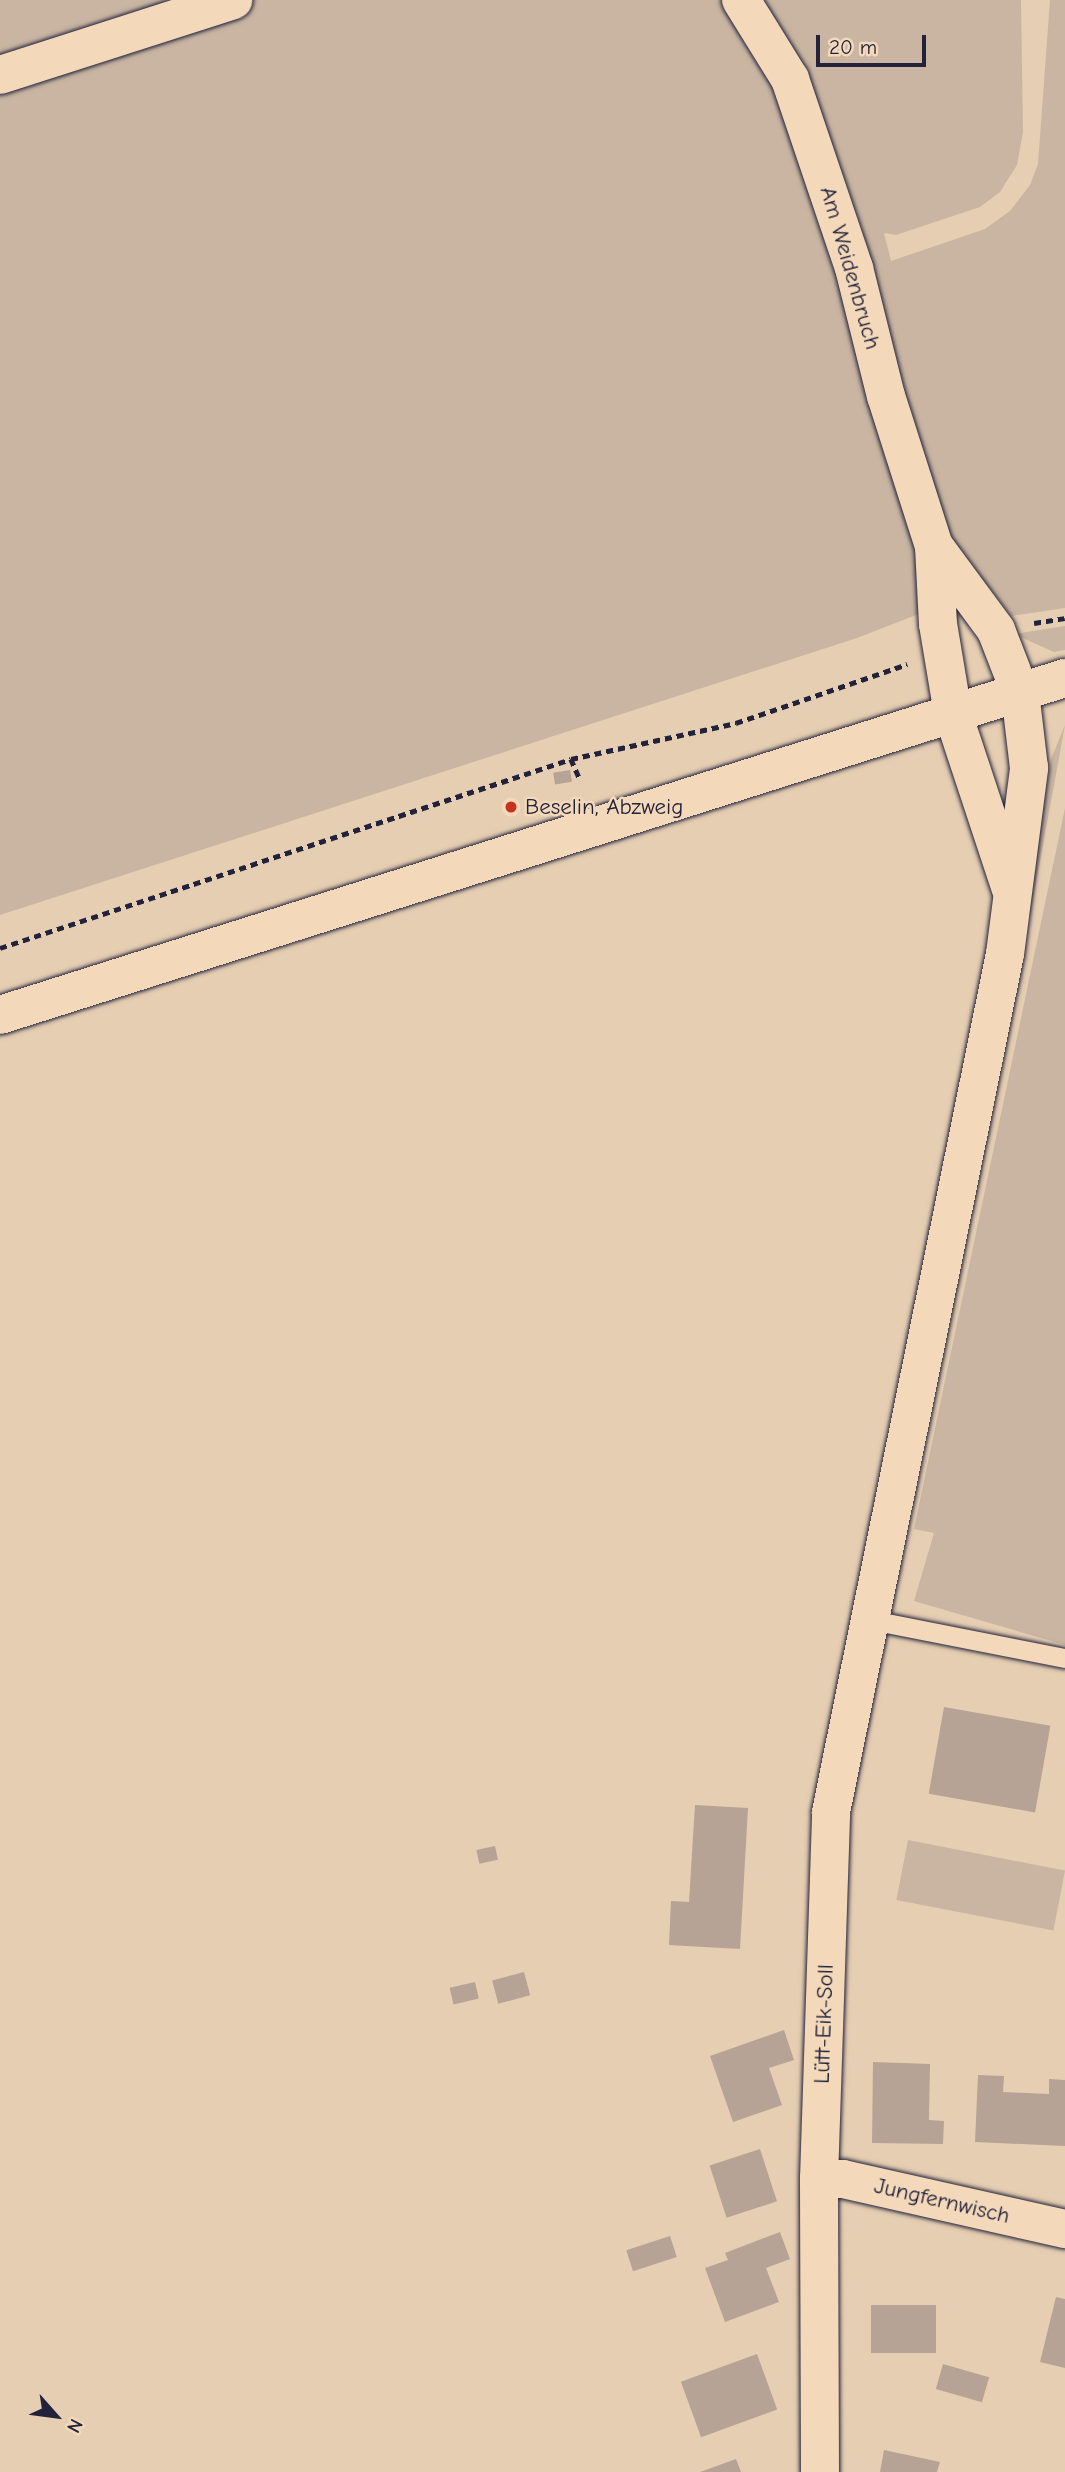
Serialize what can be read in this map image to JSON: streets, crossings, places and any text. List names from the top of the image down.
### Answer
{
  "streets": {
    "street": ["Am Weidenbruch", "Lütt-Eik-Soll", "Jungfernwisch"]
  },
  "crossings": [
    ["Am Weidenbruch", "Lütt-Eik-Soll"],
    ["Lütt-Eik-Soll", "Jungfernwisch"]
  ],
  "places": ["Beselin, Abzweig"],
  "scale_bar": "20 m",
  "north": "bottom right"
}
